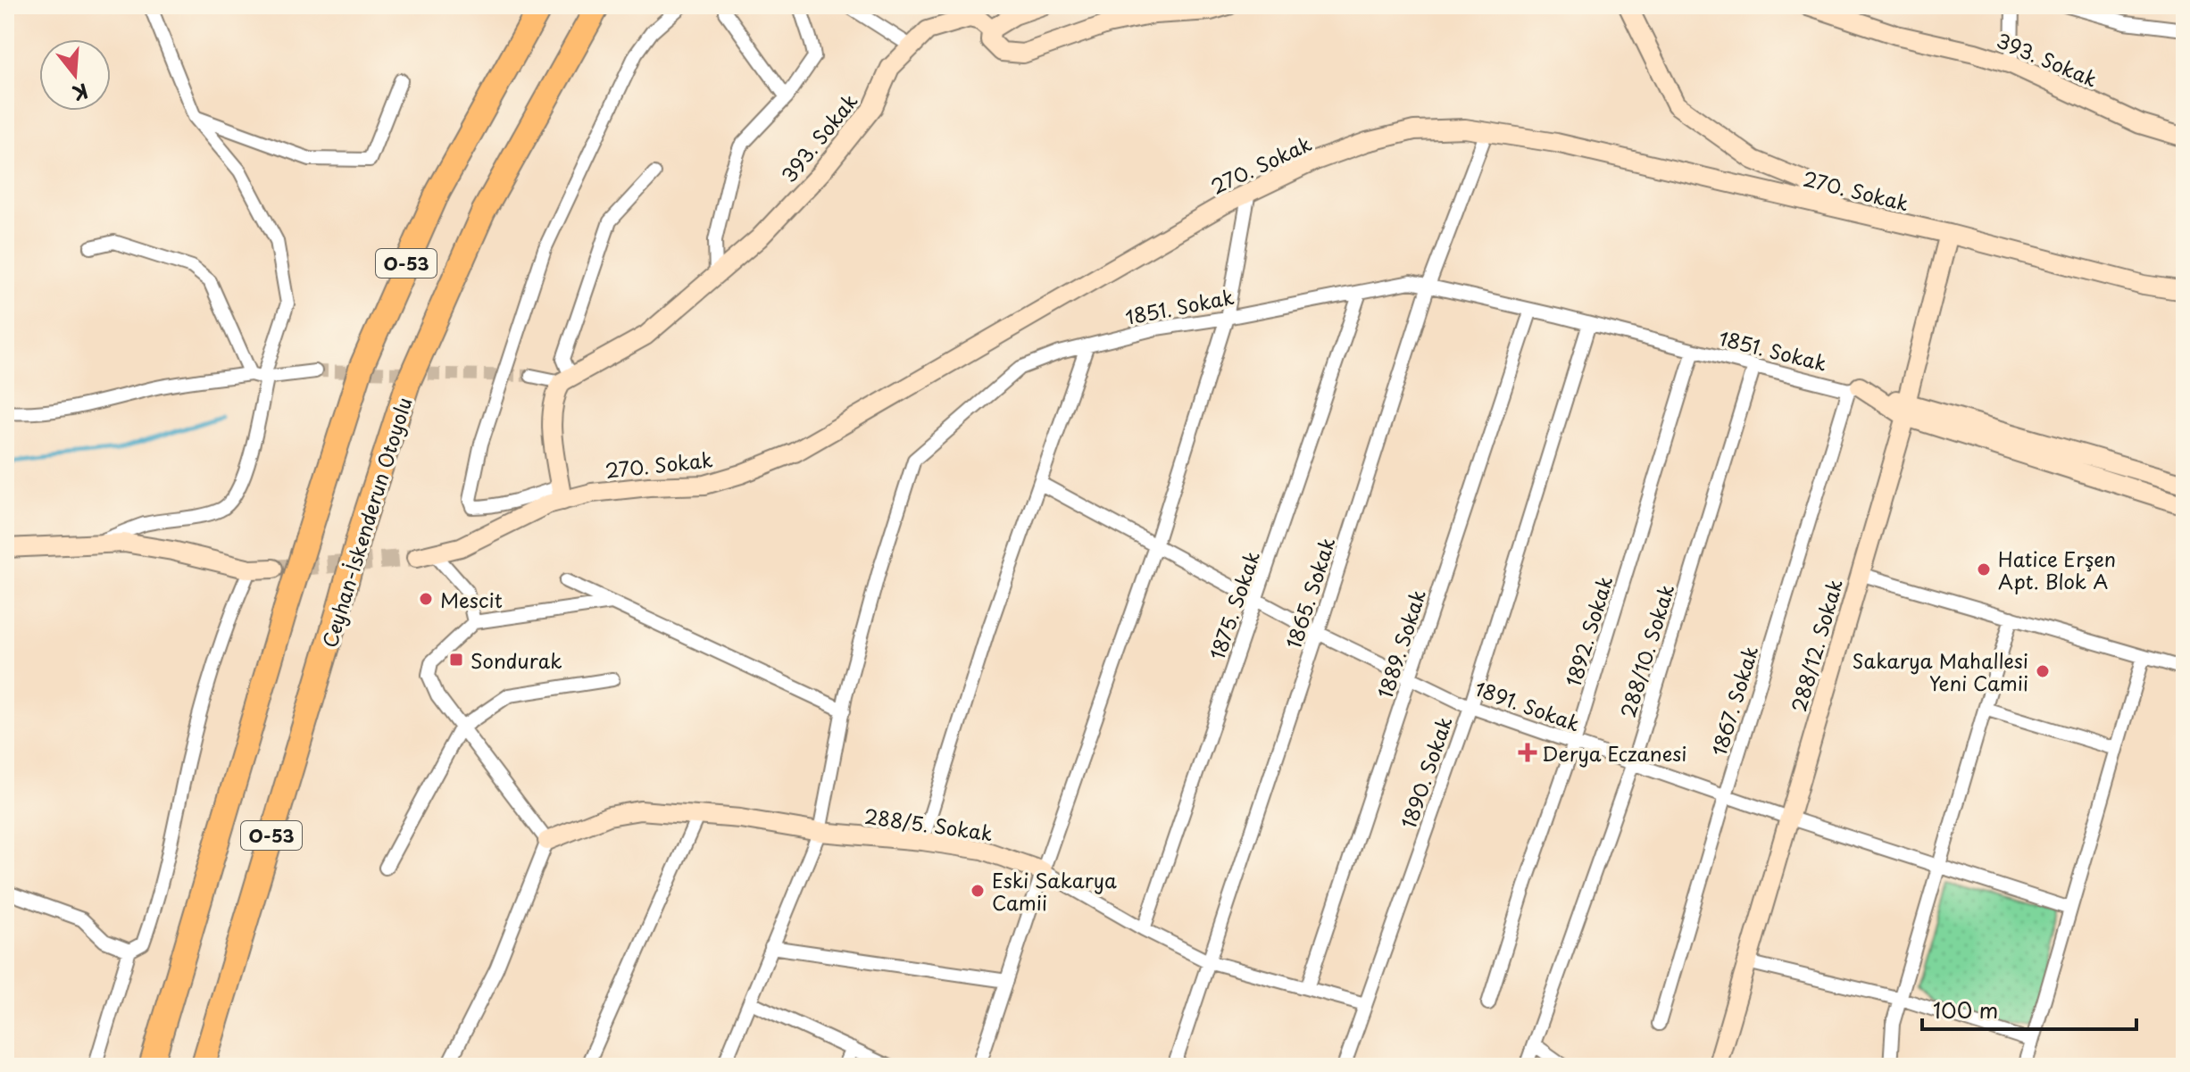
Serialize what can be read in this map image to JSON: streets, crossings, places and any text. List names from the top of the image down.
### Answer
{
  "streets": {
    "highway": ["O-53", "Ceyhan-İskenderun Otoyolu"],
    "street": [
      "393. Sokak",
      "270. Sokak",
      "1851. Sokak",
      "1865. Sokak",
      "1875. Sokak",
      "1892. Sokak",
      "1889. Sokak",
      "288/12. Sokak",
      "288/10. Sokak",
      "1867. Sokak",
      "1891. Sokak",
      "1890. Sokak",
      "288/5. Sokak"
    ]
  },
  "crossings": [
    ["270. Sokak", "1865. Sokak"],
    ["270. Sokak", "288/12. Sokak"],
    ["1851. Sokak", "1865. Sokak"],
    ["1851. Sokak", "1875. Sokak"],
    ["1851. Sokak", "1892. Sokak"],
    ["1851. Sokak", "1889. Sokak"],
    ["1851. Sokak", "288/10. Sokak"],
    ["1851. Sokak", "1867. Sokak"],
    ["1851. Sokak", "1890. Sokak"],
    ["1851. Sokak", "288/5. Sokak"],
    ["1865. Sokak", "1891. Sokak"],
    ["1865. Sokak", "288/5. Sokak"],
    ["1875. Sokak", "1891. Sokak"],
    ["1875. Sokak", "288/5. Sokak"],
    ["1892. Sokak", "1891. Sokak"],
    ["1889. Sokak", "1891. Sokak"],
    ["1889. Sokak", "288/5. Sokak"],
    ["288/12. Sokak", "1891. Sokak"],
    ["288/10. Sokak", "1891. Sokak"],
    ["1867. Sokak", "1891. Sokak"],
    ["1891. Sokak", "1890. Sokak"],
    ["1890. Sokak", "288/5. Sokak"]
  ],
  "places": {
    "other": [
      "Hatice Erşen Apt. Blok A",
      "Mescit",
      "Sakarya Mahallesi Yeni Camii",
      "Eski Sakarya Camii"
    ],
    "transit": ["Sondurak"],
    "health": ["Derya Eczanesi"]
  },
  "scale_bar": "100 m",
  "north": "bottom"
}
